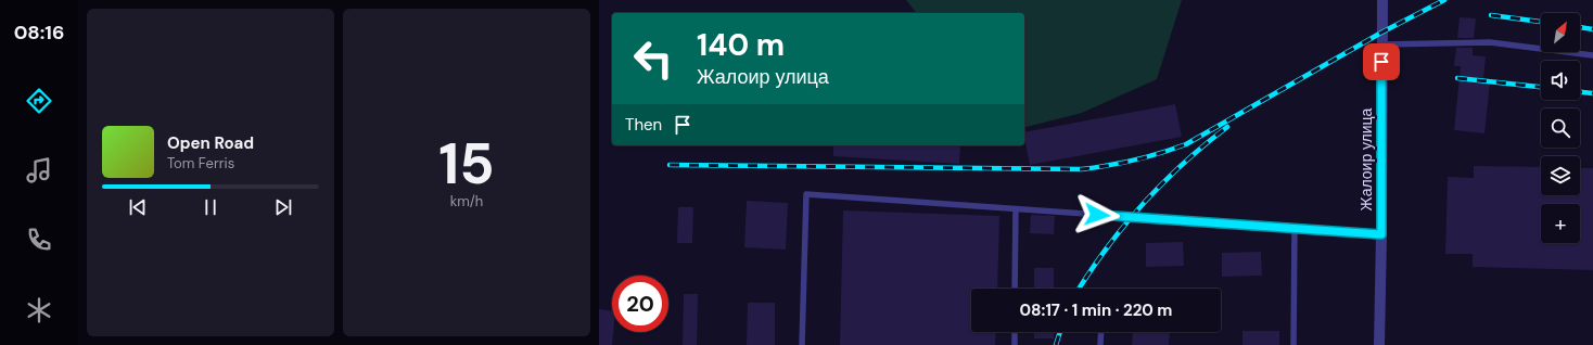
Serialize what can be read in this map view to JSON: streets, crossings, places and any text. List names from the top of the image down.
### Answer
{
  "streets": {
    "street": ["Жалоир улица"]
  },
  "north": "top right",
  "page": {
    "tabs": "08:16",
    "tile": ["15", "km/h"],
    "map_buttons": "+",
    "turn": ["140 m", "Жалоир улица"],
    "then": "Then",
    "song": ["Open Road", "Tom Ferris"],
    "limit": "20",
    "trip": "08:17 · 1 min · 220 m"
  }
}
